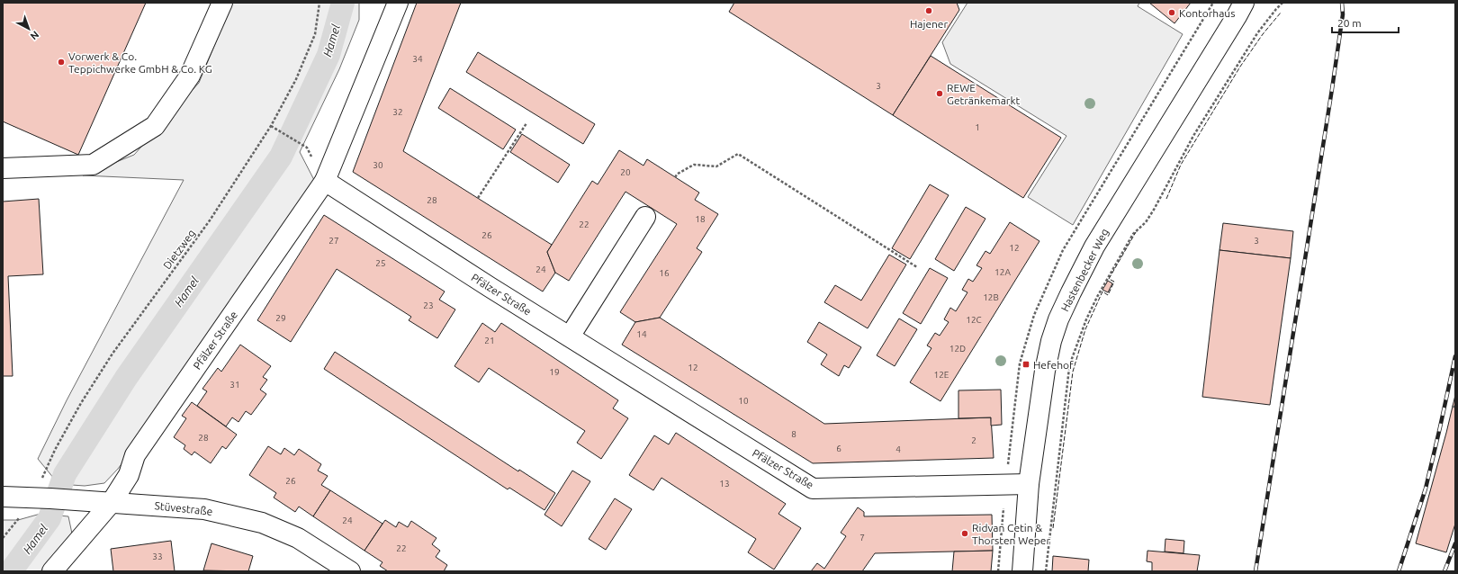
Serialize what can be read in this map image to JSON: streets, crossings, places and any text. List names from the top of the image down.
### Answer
{
  "streets": {
    "street": ["Hastenbecker Weg", "Pfälzer Straße", "Stüvestraße"],
    "path": ["Dietzweg"]
  },
  "crossings": [
    ["Dietzweg", "Stüvestraße"],
    ["Hastenbecker Weg", "Pfälzer Straße"],
    ["Pfälzer Straße", "Stüvestraße"]
  ],
  "water": ["Hamel"],
  "places": {
    "other": [
      "Hajener",
      "Kontorhaus",
      "Vorwerk & Co. Teppichwerke GmbH & Co. KG",
      "REWE Getränkemarkt",
      "Ridvan Cetin & Thorsten Weper"
    ],
    "transit": ["Hefehof"]
  },
  "house_numbers": [
    "34",
    "3",
    "32",
    "1",
    "30",
    "20",
    "28",
    "18",
    "22",
    "26",
    "27",
    "3",
    "12",
    "25",
    "24",
    "12A",
    "16",
    "12B",
    "23",
    "29",
    "12C",
    "14",
    "21",
    "12D",
    "12",
    "19",
    "12E",
    "31",
    "10",
    "8",
    "28",
    "2",
    "6",
    "4",
    "26",
    "13",
    "24",
    "7",
    "22",
    "33"
  ],
  "scale_bar": "20 m",
  "north": "bottom right"
}
